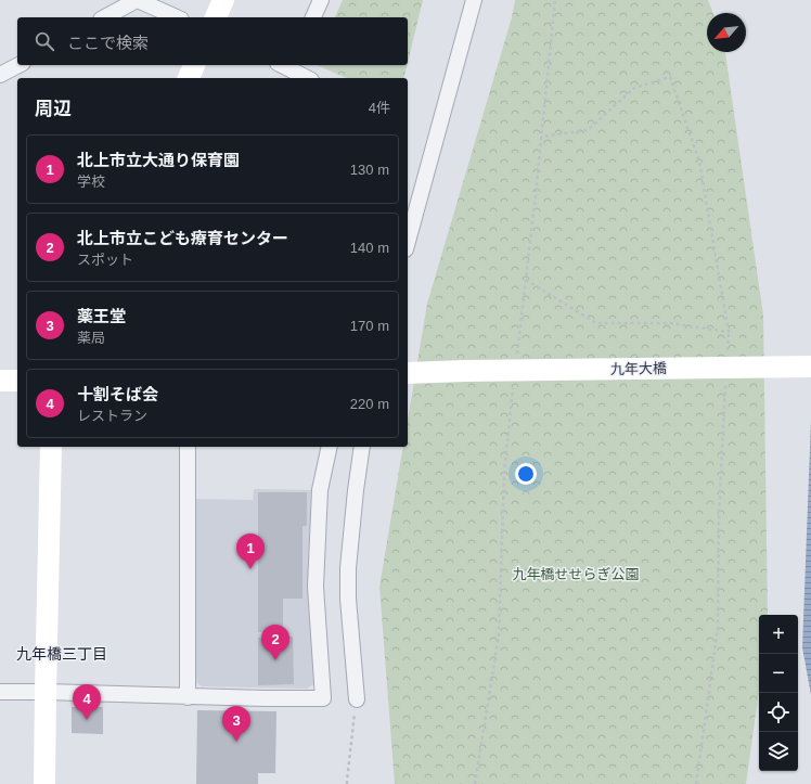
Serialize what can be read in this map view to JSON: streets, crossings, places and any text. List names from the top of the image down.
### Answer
{
  "streets": {
    "main road": ["九年大橋"]
  },
  "districts": ["九年橋三丁目"],
  "parks": ["九年橋せせらぎ公園"],
  "north": "bottom left",
  "page": {
    "search": "ここで検索",
    "heading": ["周辺", "4件"],
    "list": [
      {
        "mark": "1",
        "name": "北上市立大通り保育園",
        "note": "学校",
        "value": "130 m"
      },
      {
        "mark": "2",
        "name": "北上市立こども療育センター",
        "note": "スポット",
        "value": "140 m"
      },
      {
        "mark": "3",
        "name": "薬王堂",
        "note": "薬局",
        "value": "170 m"
      },
      {
        "mark": "4",
        "name": "十割そば会",
        "note": "レストラン",
        "value": "220 m"
      }
    ],
    "pins": [
      "1",
      "2",
      "4",
      "3"
    ],
    "map_buttons": ["+", "−"]
  }
}
